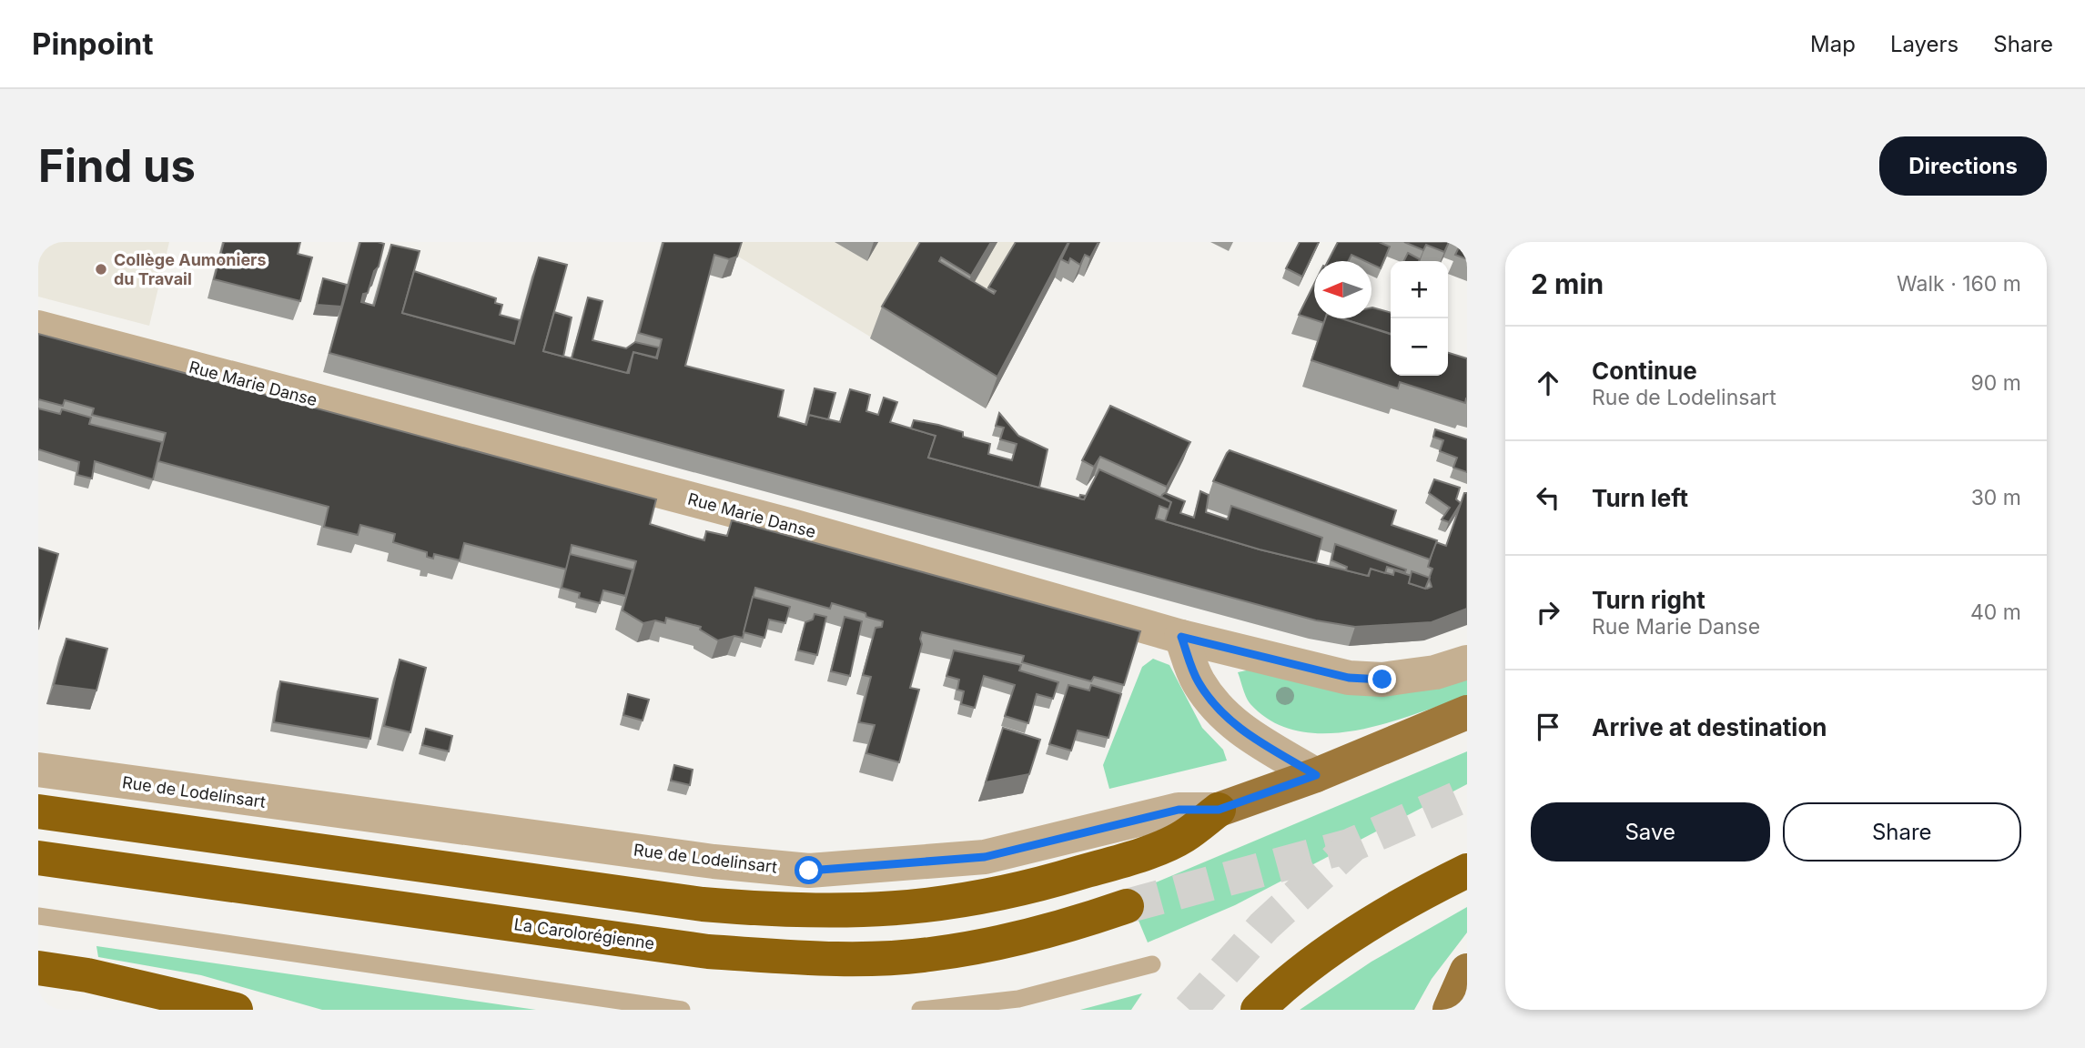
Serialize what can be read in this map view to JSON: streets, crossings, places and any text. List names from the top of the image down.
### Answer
{
  "streets": {
    "highway": ["La Carolorégienne"],
    "main road": ["Rue de Lodelinsart"],
    "street": ["Rue Marie Danse"]
  },
  "places": ["Collège Aumoniers du Travail"],
  "north": "left",
  "page": {
    "header": "Pinpoint",
    "nav": ["Map", "Layers", "Share"],
    "buttons": [
      "Directions",
      ["Save", "Share"]
    ],
    "title": "Find us",
    "heading": ["2 min", "Walk · 160 m"],
    "map_buttons": ["+", "−"],
    "list": [
      ["Continue", "Rue de Lodelinsart", "90 m"],
      ["Turn left", "30 m"],
      ["Turn right", "Rue Marie Danse", "40 m"],
      "Arrive at destination"
    ]
  }
}
